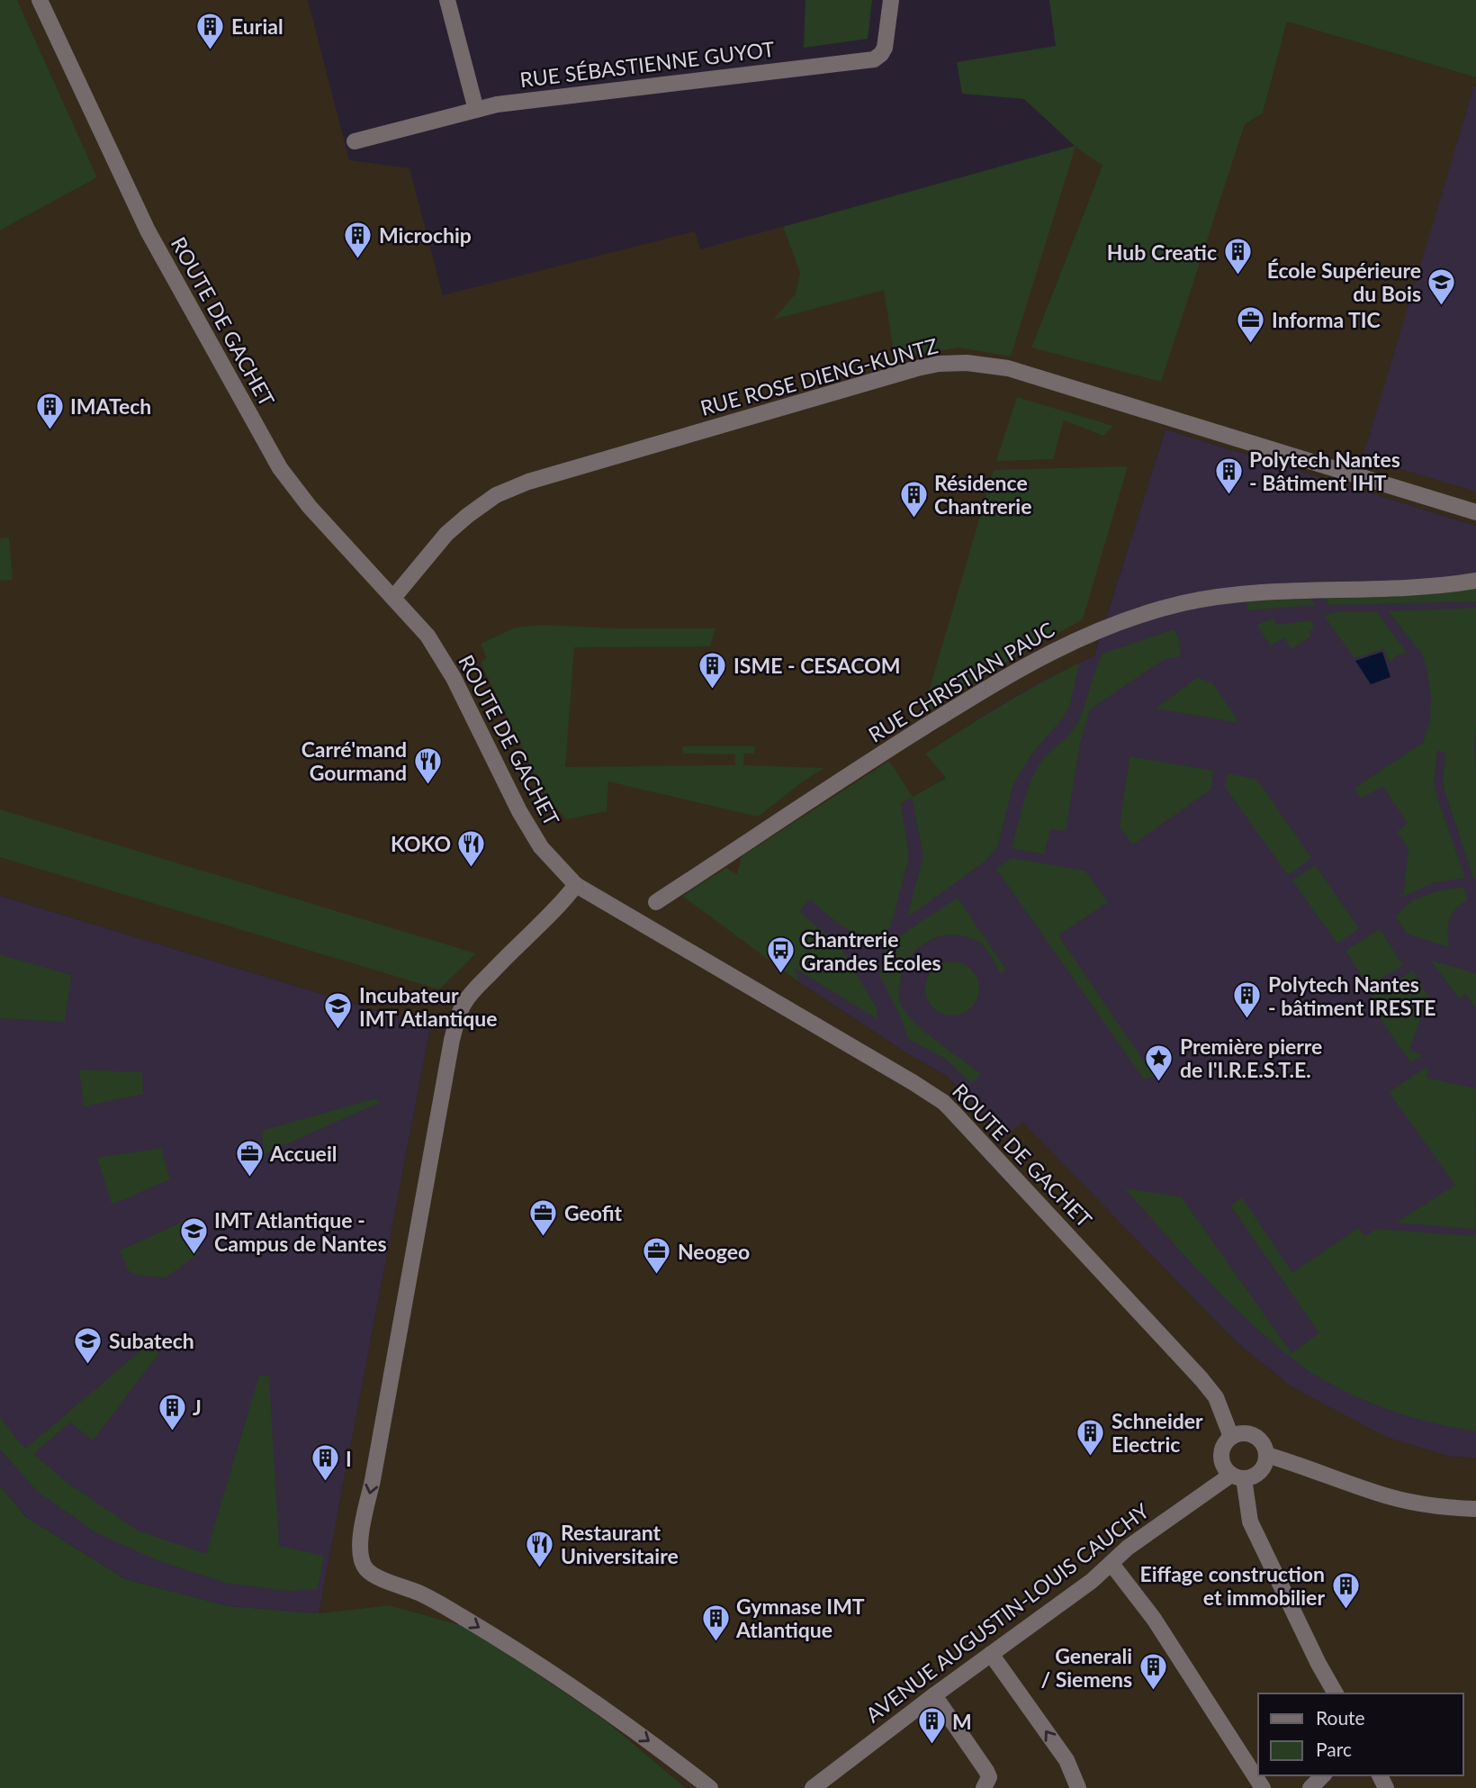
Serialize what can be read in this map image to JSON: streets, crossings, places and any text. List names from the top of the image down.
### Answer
{
  "streets": {
    "street": [
      "RUE SÉBASTIENNE GUYOT",
      "ROUTE DE GACHET",
      "RUE ROSE DIENG-KUNTZ",
      "RUE CHRISTIAN PAUC",
      "AVENUE AUGUSTIN-LOUIS CAUCHY"
    ]
  },
  "crossings": [
    ["ROUTE DE GACHET", "RUE ROSE DIENG-KUNTZ"],
    ["ROUTE DE GACHET", "AVENUE AUGUSTIN-LOUIS CAUCHY"]
  ],
  "places": {
    "building": [
      "Eurial",
      "Microchip",
      "Hub Creatic",
      "IMATech",
      "Polytech Nantes - Bâtiment IHT",
      "Résidence Chantrerie",
      "ISME - CESACOM",
      "Polytech Nantes - bâtiment IRESTE",
      "J",
      "Schneider Electric",
      "I",
      "Eiffage construction et immobilier",
      "Gymnase IMT Atlantique",
      "Generali / Siemens",
      "M"
    ],
    "school or university": [
      "École Supérieure du Bois",
      "Incubateur IMT Atlantique",
      "IMT Atlantique - Campus de Nantes",
      "Subatech"
    ],
    "office": [
      "Informa TIC",
      "Accueil",
      "Geofit",
      "Neogeo"
    ],
    "restaurant": ["Carré'mand Gourmand", "KOKO", "Restaurant Universitaire"],
    "bus stop": ["Chantrerie Grandes Écoles"],
    "place": ["Première pierre de l'I.R.E.S.T.E."]
  },
  "legend": ["Route", "Parc"]
}
